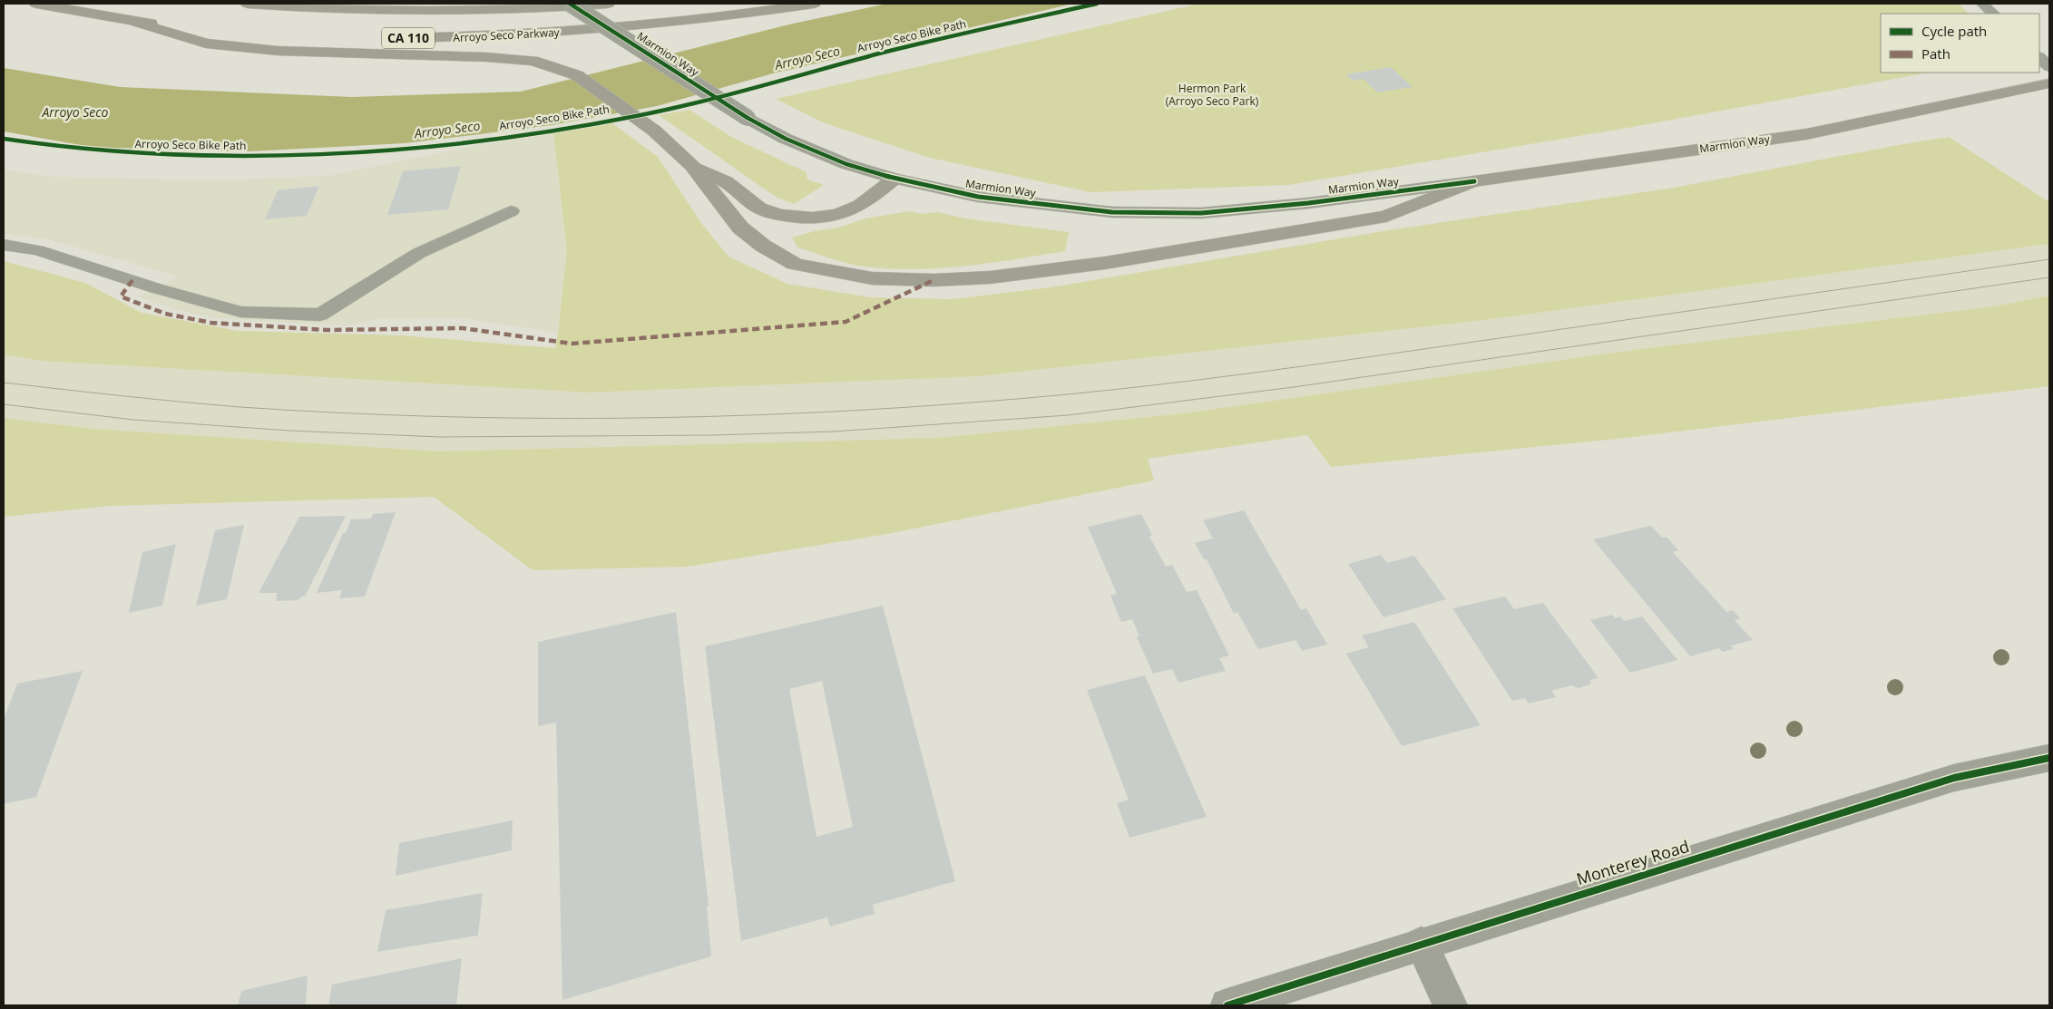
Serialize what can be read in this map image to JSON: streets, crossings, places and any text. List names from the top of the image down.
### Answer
{
  "streets": {
    "highway": ["Arroyo Seco Parkway", "CA 110"],
    "main road": ["Marmion Way"],
    "street": ["Monterey Road"],
    "cycle path": ["Arroyo Seco Bike Path"]
  },
  "water": ["Arroyo Seco"],
  "parks": ["Hermon Park (Arroyo Seco Park)"],
  "legend": ["Cycle path", "Path"]
}
